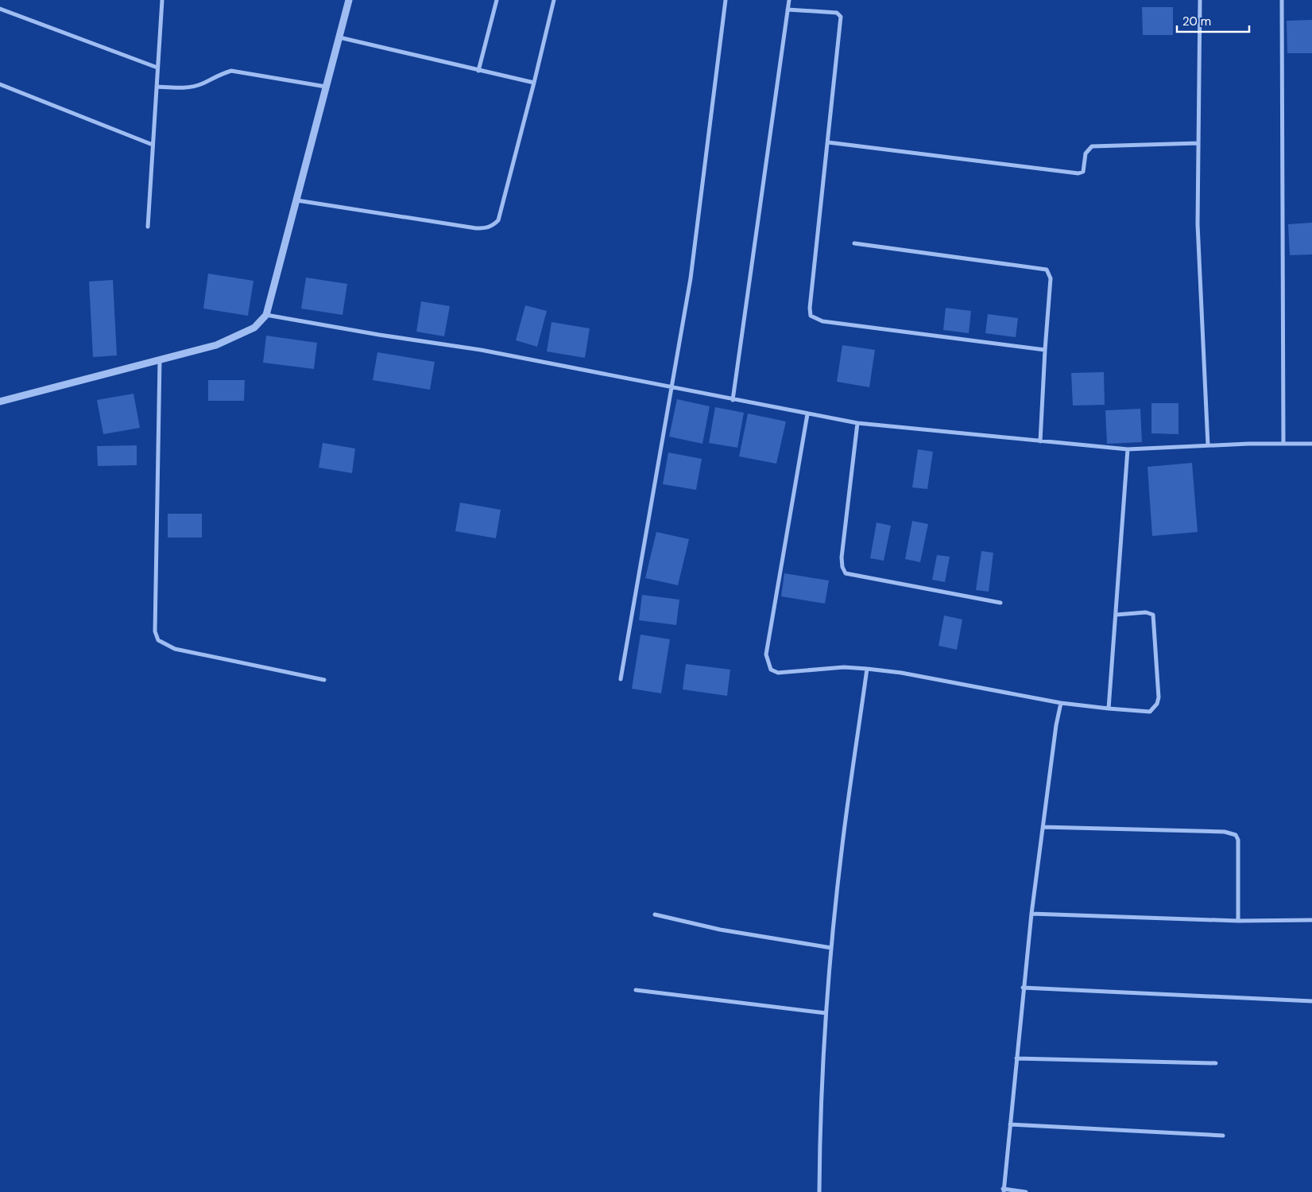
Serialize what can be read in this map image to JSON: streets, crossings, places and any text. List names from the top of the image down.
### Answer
{
  "scale_bar": "20 m"
}
